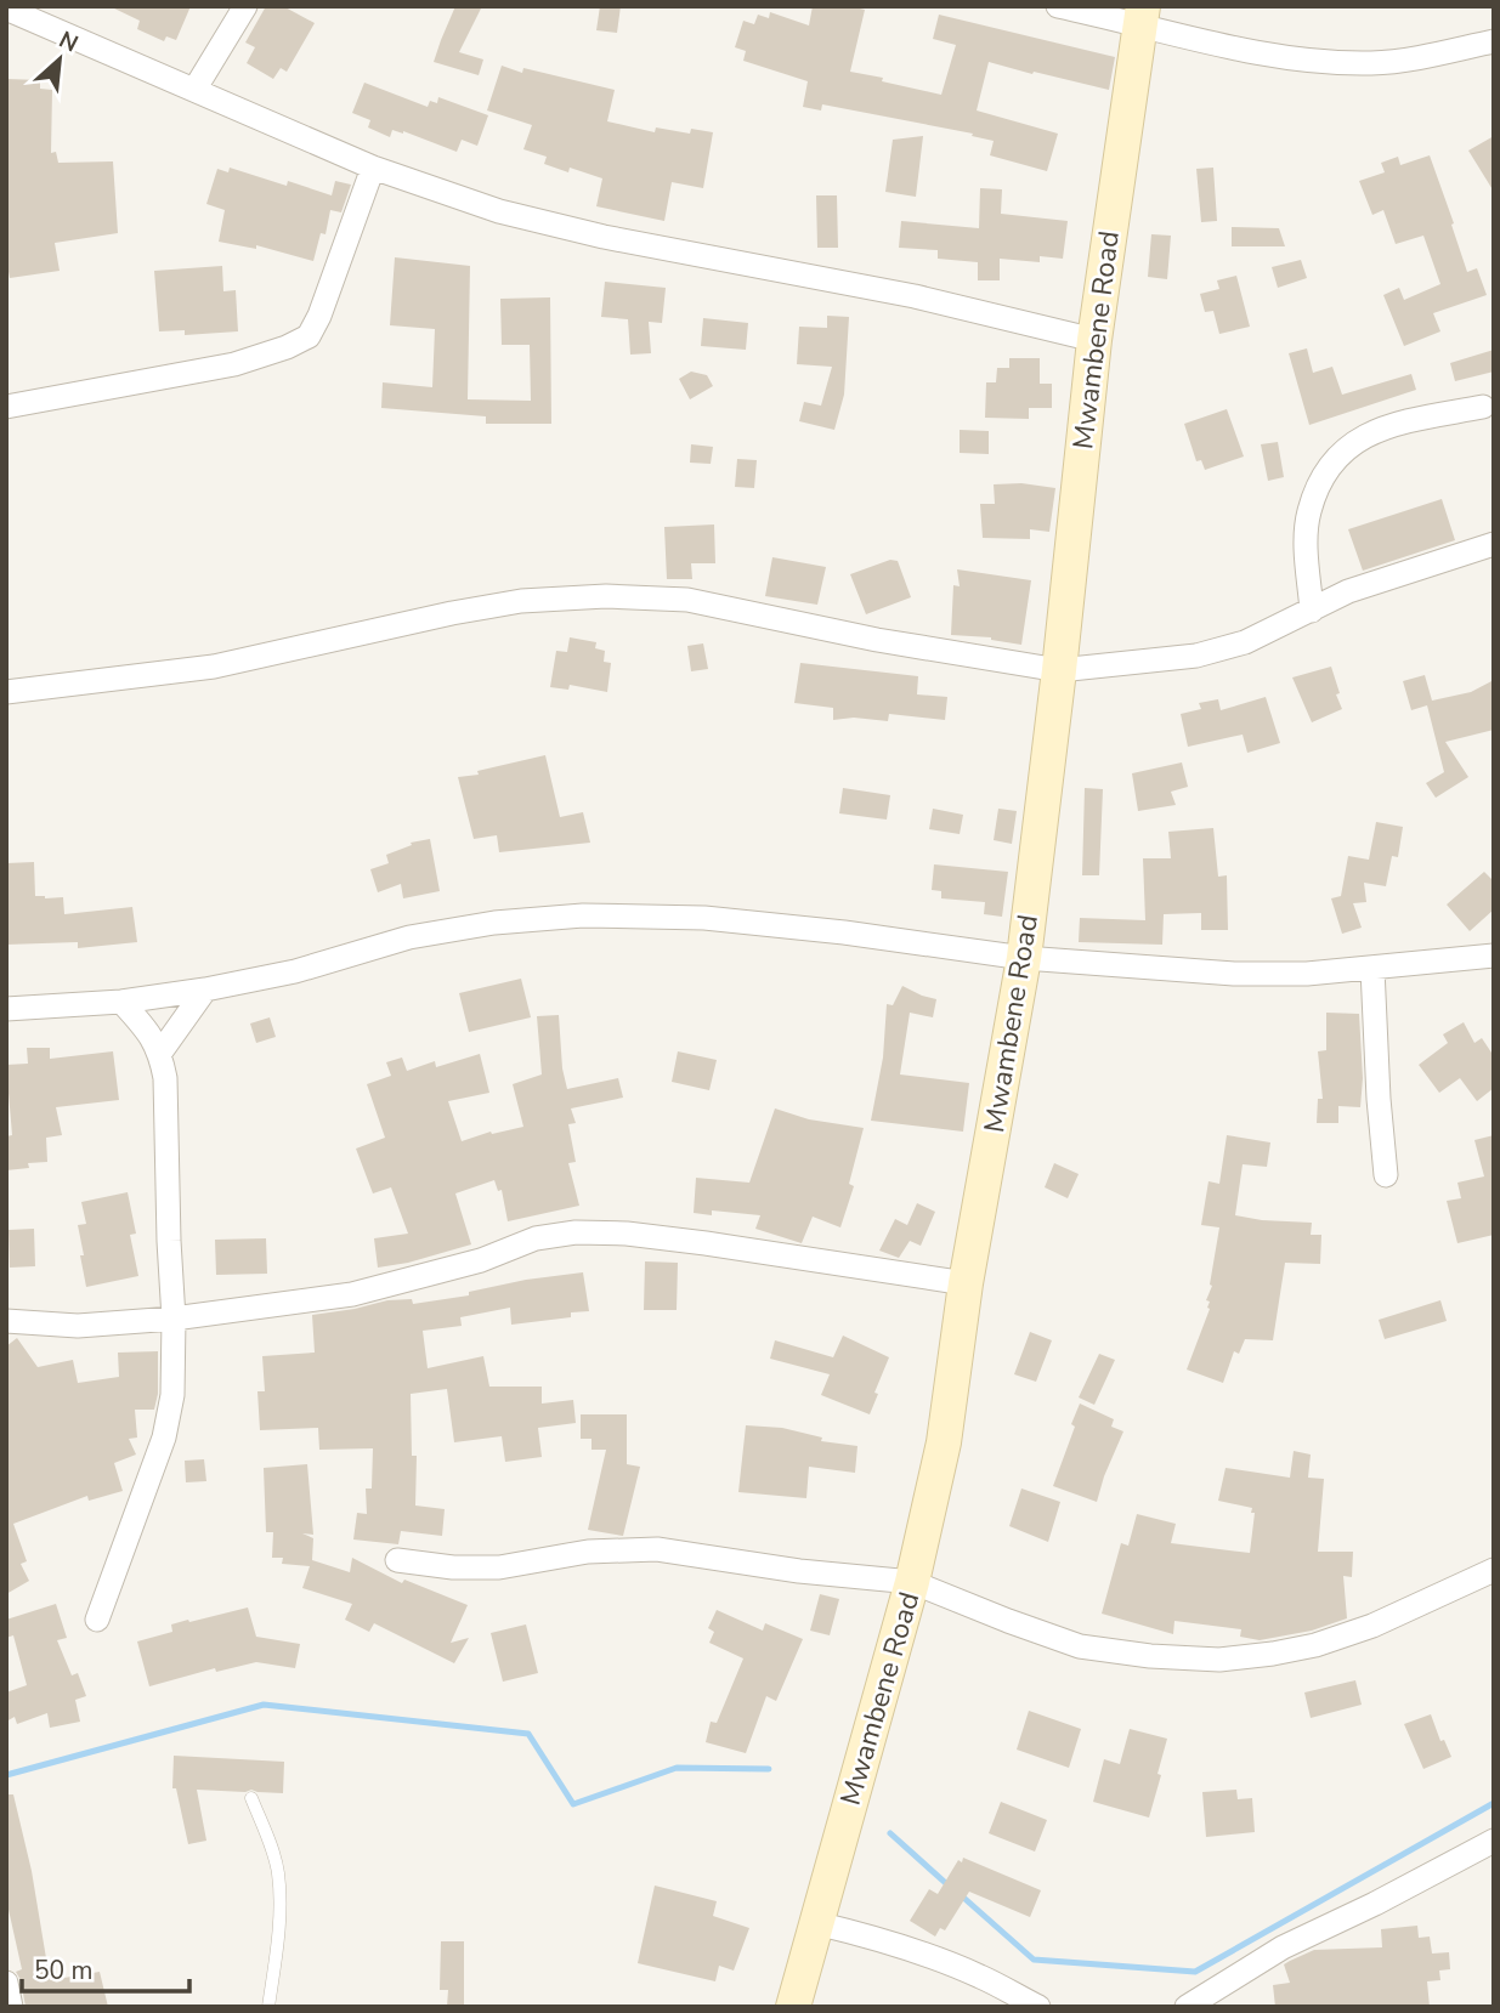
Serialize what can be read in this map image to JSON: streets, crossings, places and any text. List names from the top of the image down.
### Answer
{
  "streets": {
    "street": ["Mwambene Road"]
  },
  "scale_bar": "50 m",
  "north": "top right"
}
